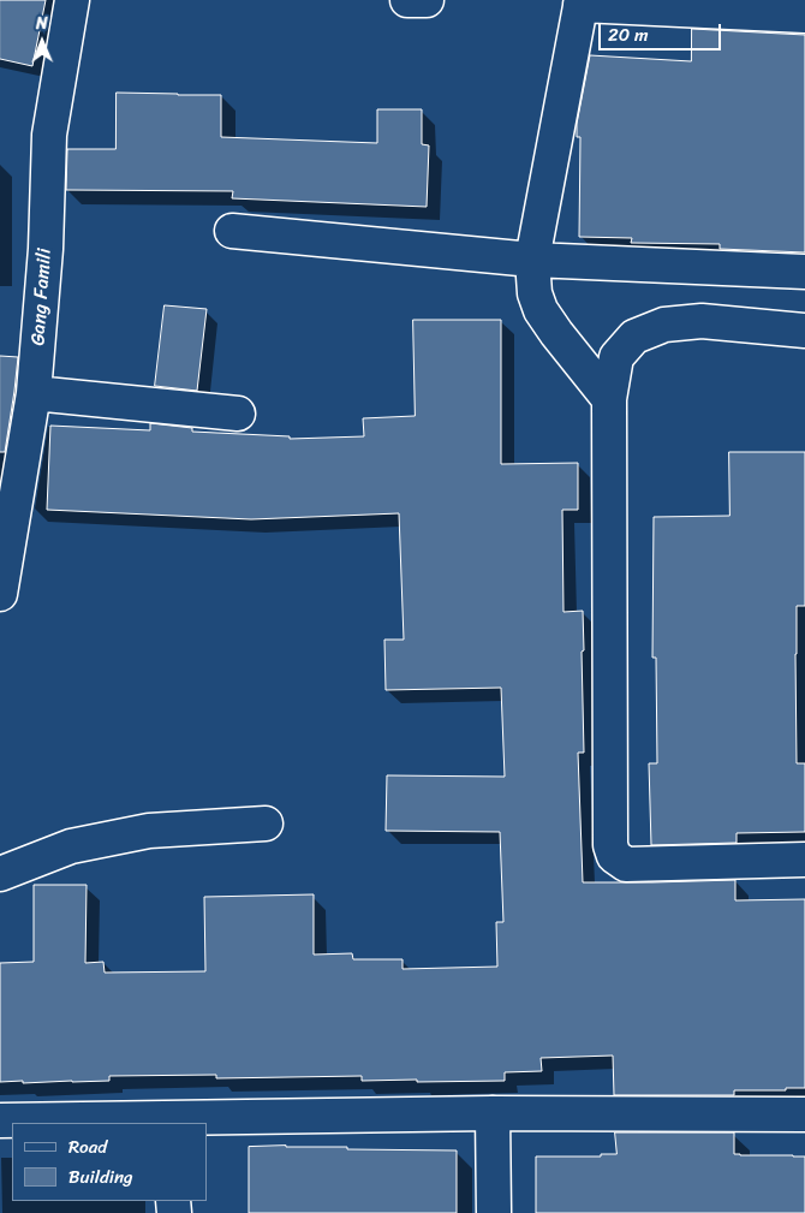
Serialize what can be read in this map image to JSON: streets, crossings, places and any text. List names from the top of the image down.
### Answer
{
  "streets": {
    "street": ["Gang Famili"]
  },
  "legend": ["Road", "Building"],
  "scale_bar": "20 m",
  "north": "top"
}
